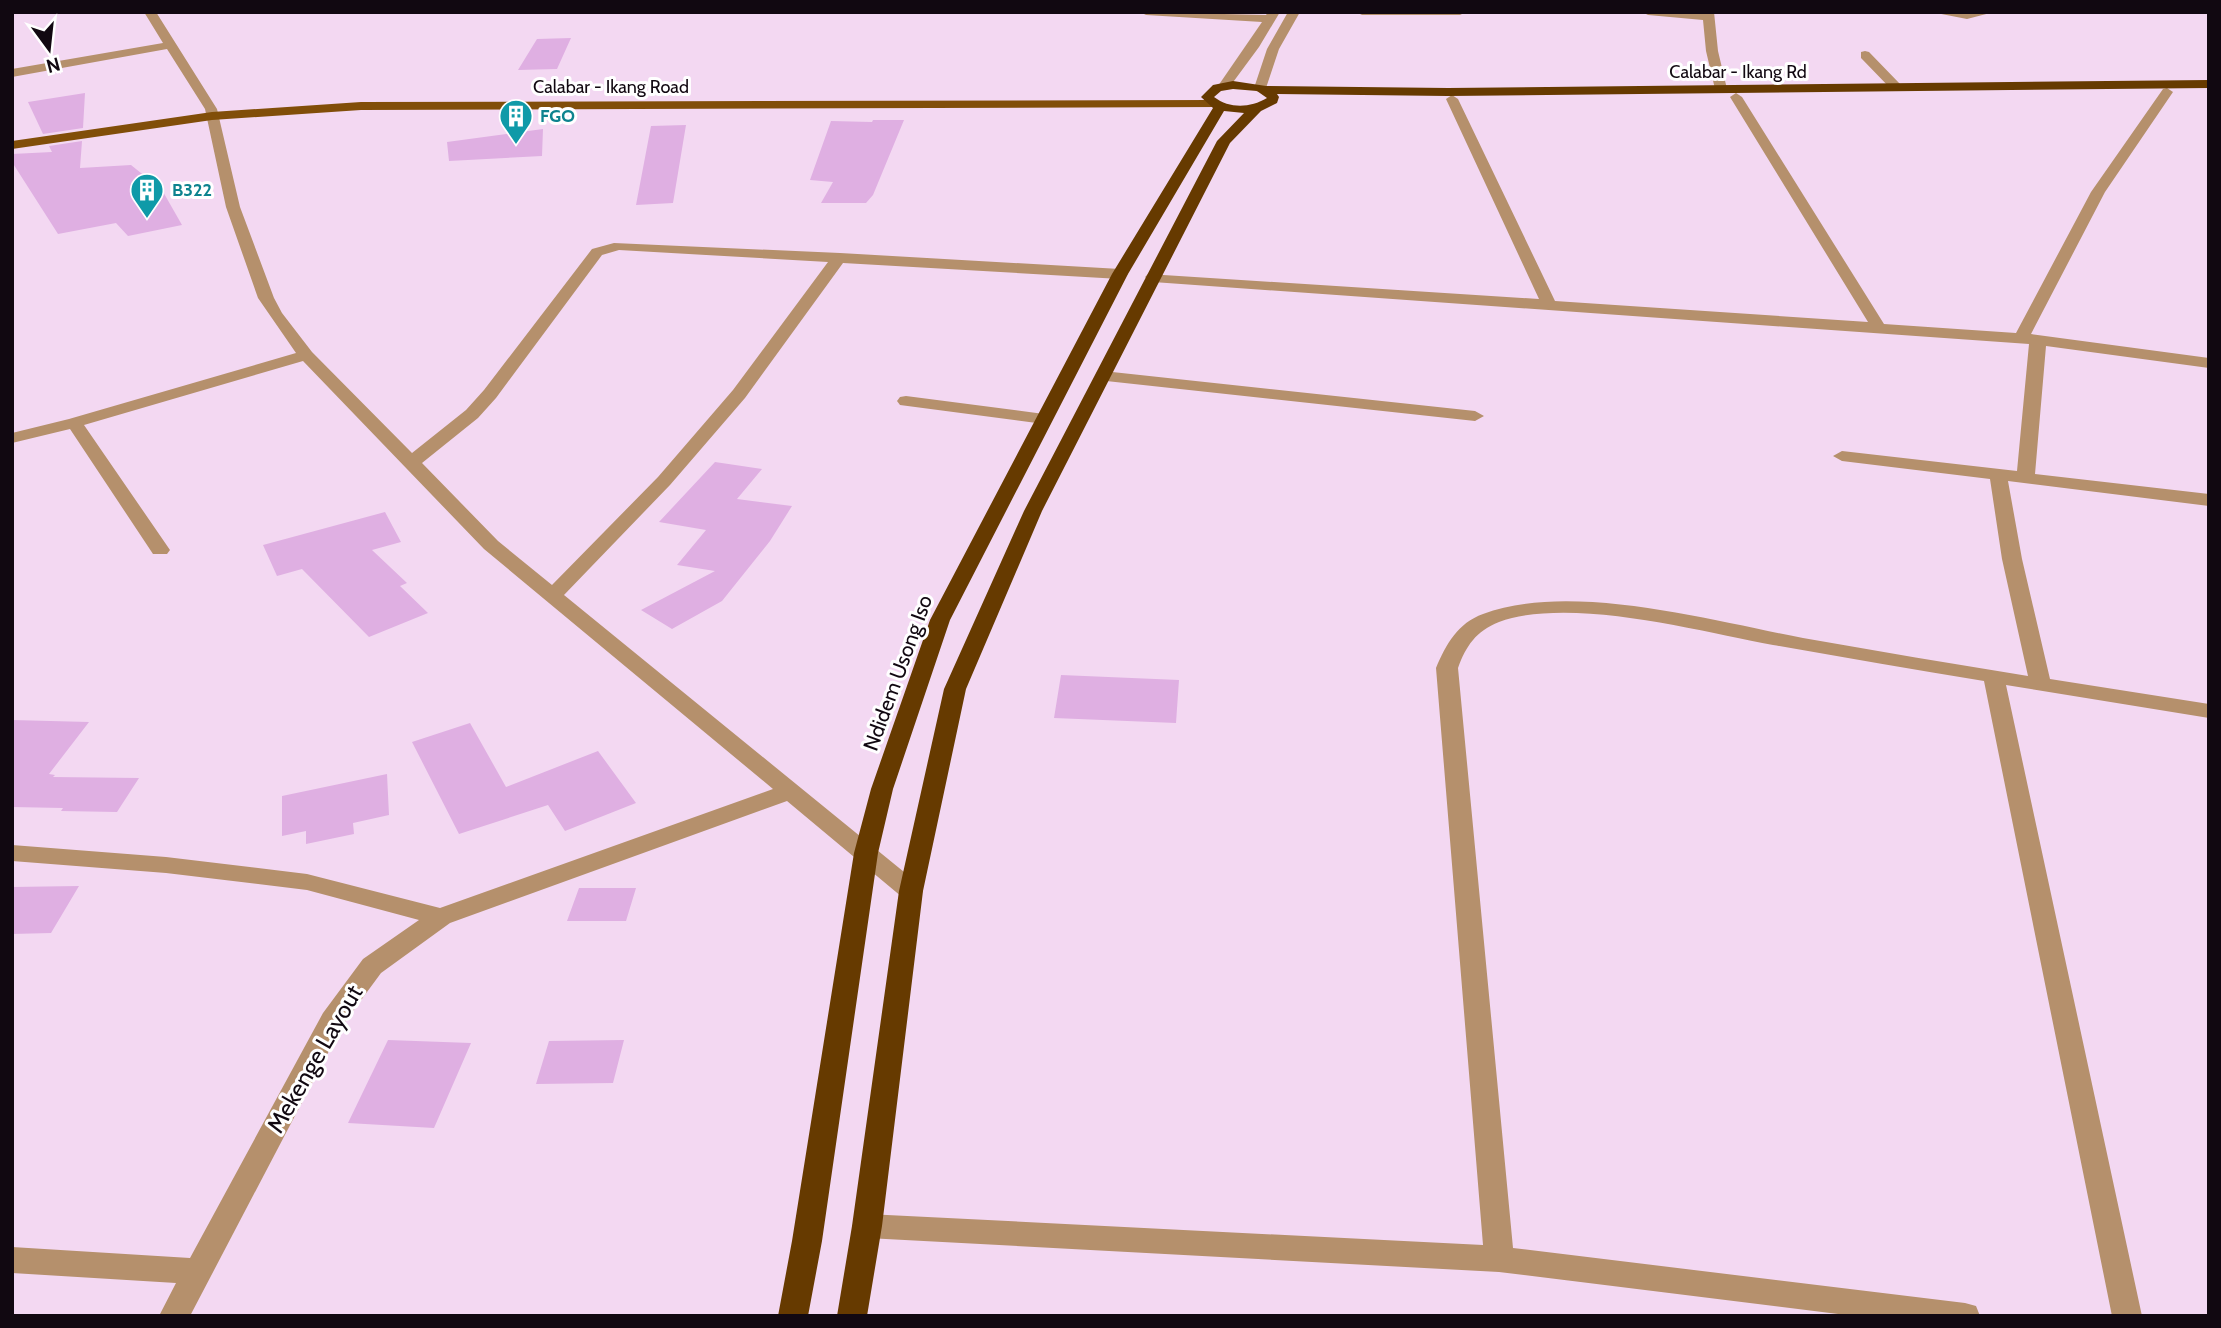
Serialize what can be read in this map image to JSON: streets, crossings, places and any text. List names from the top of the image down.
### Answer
{
  "streets": {
    "highway": ["Calabar - Ikang Rd", "Ndidem Usong Iso"],
    "main road": ["Calabar - Ikang Road"],
    "street": ["Mekenge Layout"]
  },
  "crossings": [
    ["Calabar - Ikang Road", "Ndidem Usong Iso"]
  ],
  "places": {
    "building": ["FGO", "B322"]
  },
  "north": "bottom"
}
